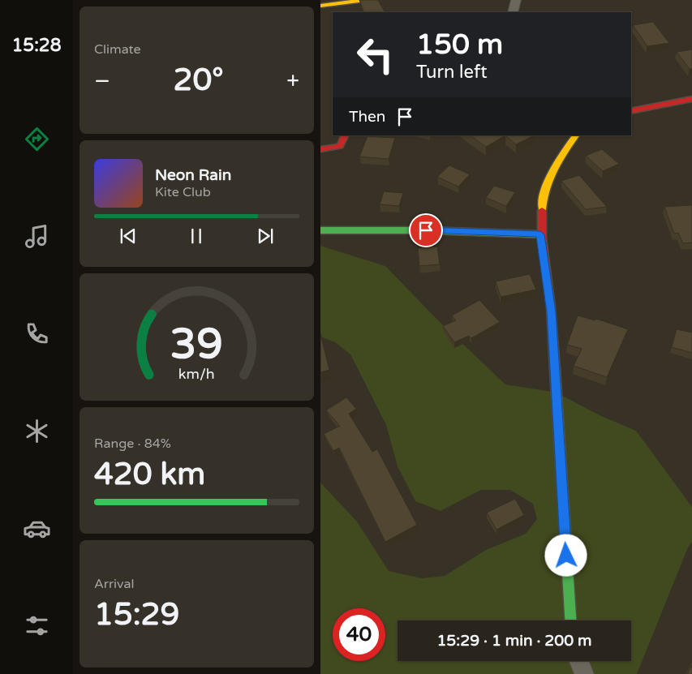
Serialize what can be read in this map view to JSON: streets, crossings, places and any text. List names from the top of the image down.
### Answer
{
  "page": {
    "tabs": "15:28",
    "tile": [
      "Climate",
      ["Range · 84%", "420 km"],
      ["Arrival", "15:29"]
    ],
    "turn": ["150 m", "Turn left"],
    "heat": ["−", "20°", "+"],
    "then": "Then",
    "song": ["Neon Rain", "Kite Club"],
    "limit": "40",
    "trip": "15:29 · 1 min · 200 m",
    "gauge": ["39", "km/h"]
  }
}
